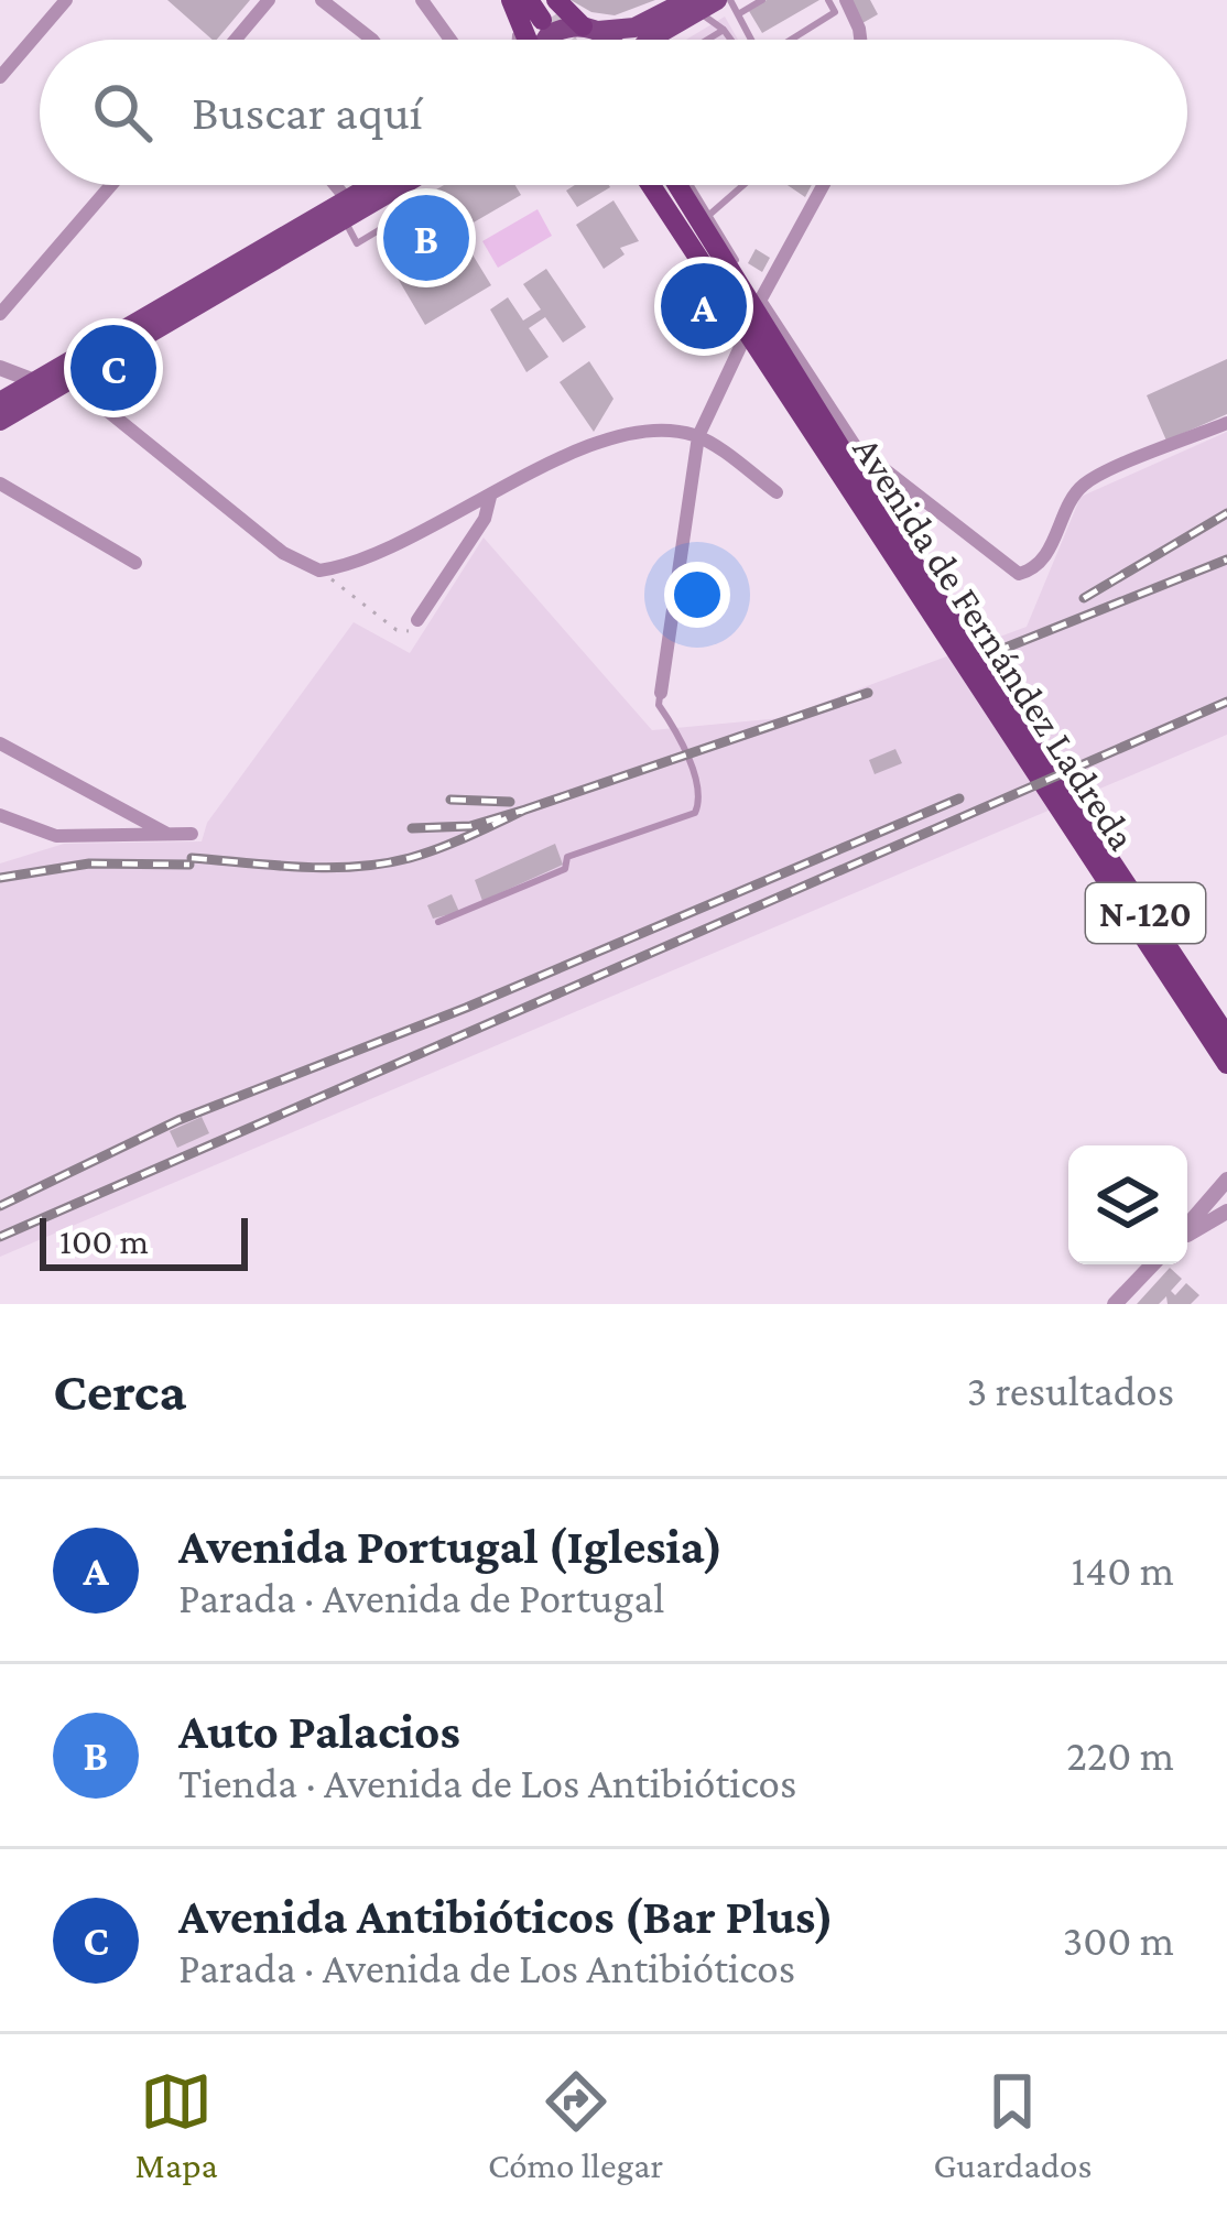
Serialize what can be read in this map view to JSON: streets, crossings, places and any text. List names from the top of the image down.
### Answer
{
  "streets": {
    "highway": ["Avenida de Fernández Ladreda", "N-120"]
  },
  "scale_bar": "100 m",
  "page": {
    "search": "Buscar aquí",
    "pins": ["B", "A", "C"],
    "scale": "100 m",
    "heading": ["Cerca", "3 resultados"],
    "list": [
      {
        "mark": "A",
        "name": "Avenida Portugal (Iglesia)",
        "note": "Parada · Avenida de Portugal",
        "value": "140 m"
      },
      {
        "mark": "B",
        "name": "Auto Palacios",
        "note": "Tienda · Avenida de Los Antibióticos",
        "value": "220 m"
      },
      {
        "mark": "C",
        "name": "Avenida Antibióticos (Bar Plus)",
        "note": "Parada · Avenida de Los Antibióticos",
        "value": "300 m"
      }
    ],
    "nav": ["Mapa", "Cómo llegar", "Guardados"]
  }
}
